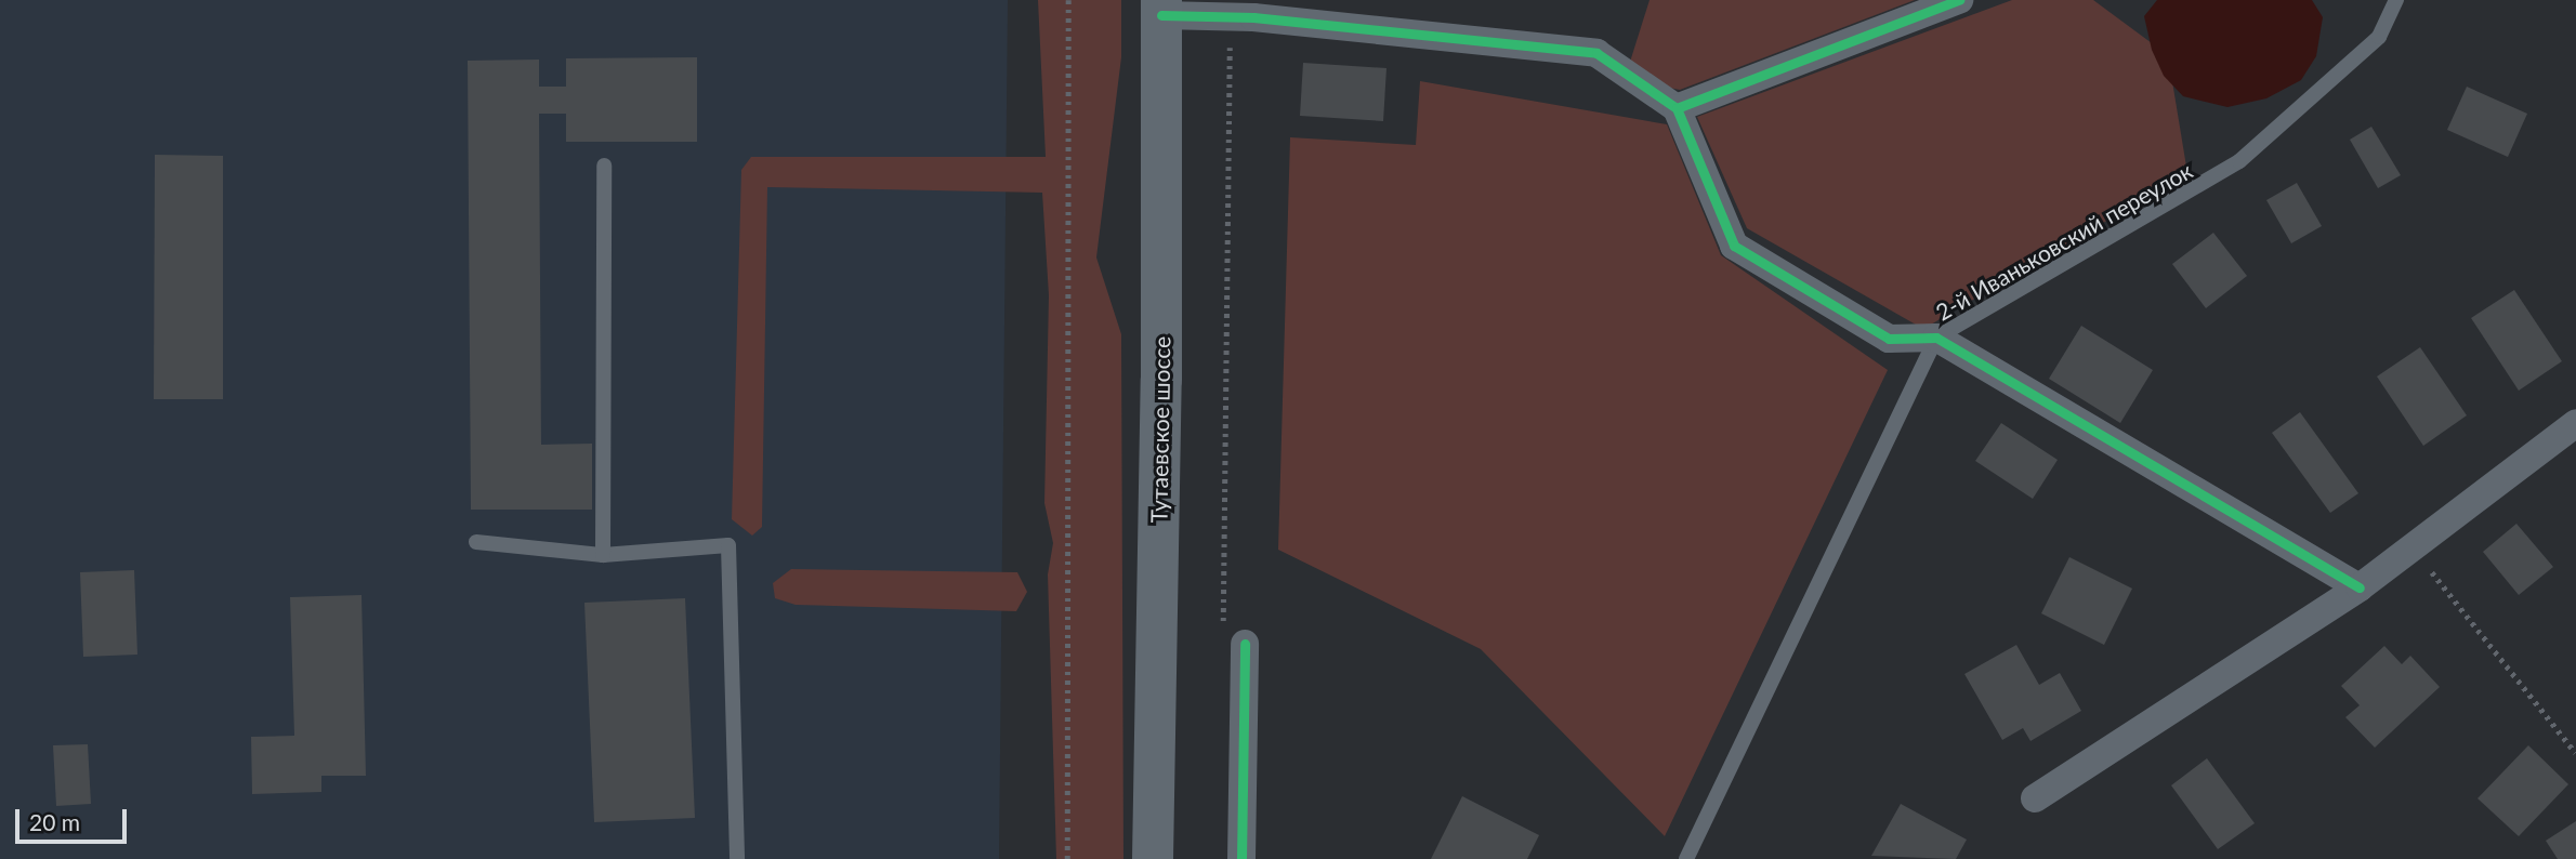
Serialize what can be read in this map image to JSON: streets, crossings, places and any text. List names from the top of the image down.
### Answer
{
  "streets": {
    "main road": ["Тутаевское шоссе"],
    "lane": ["2-й Иваньковский переулок"]
  },
  "scale_bar": "20 m"
}
